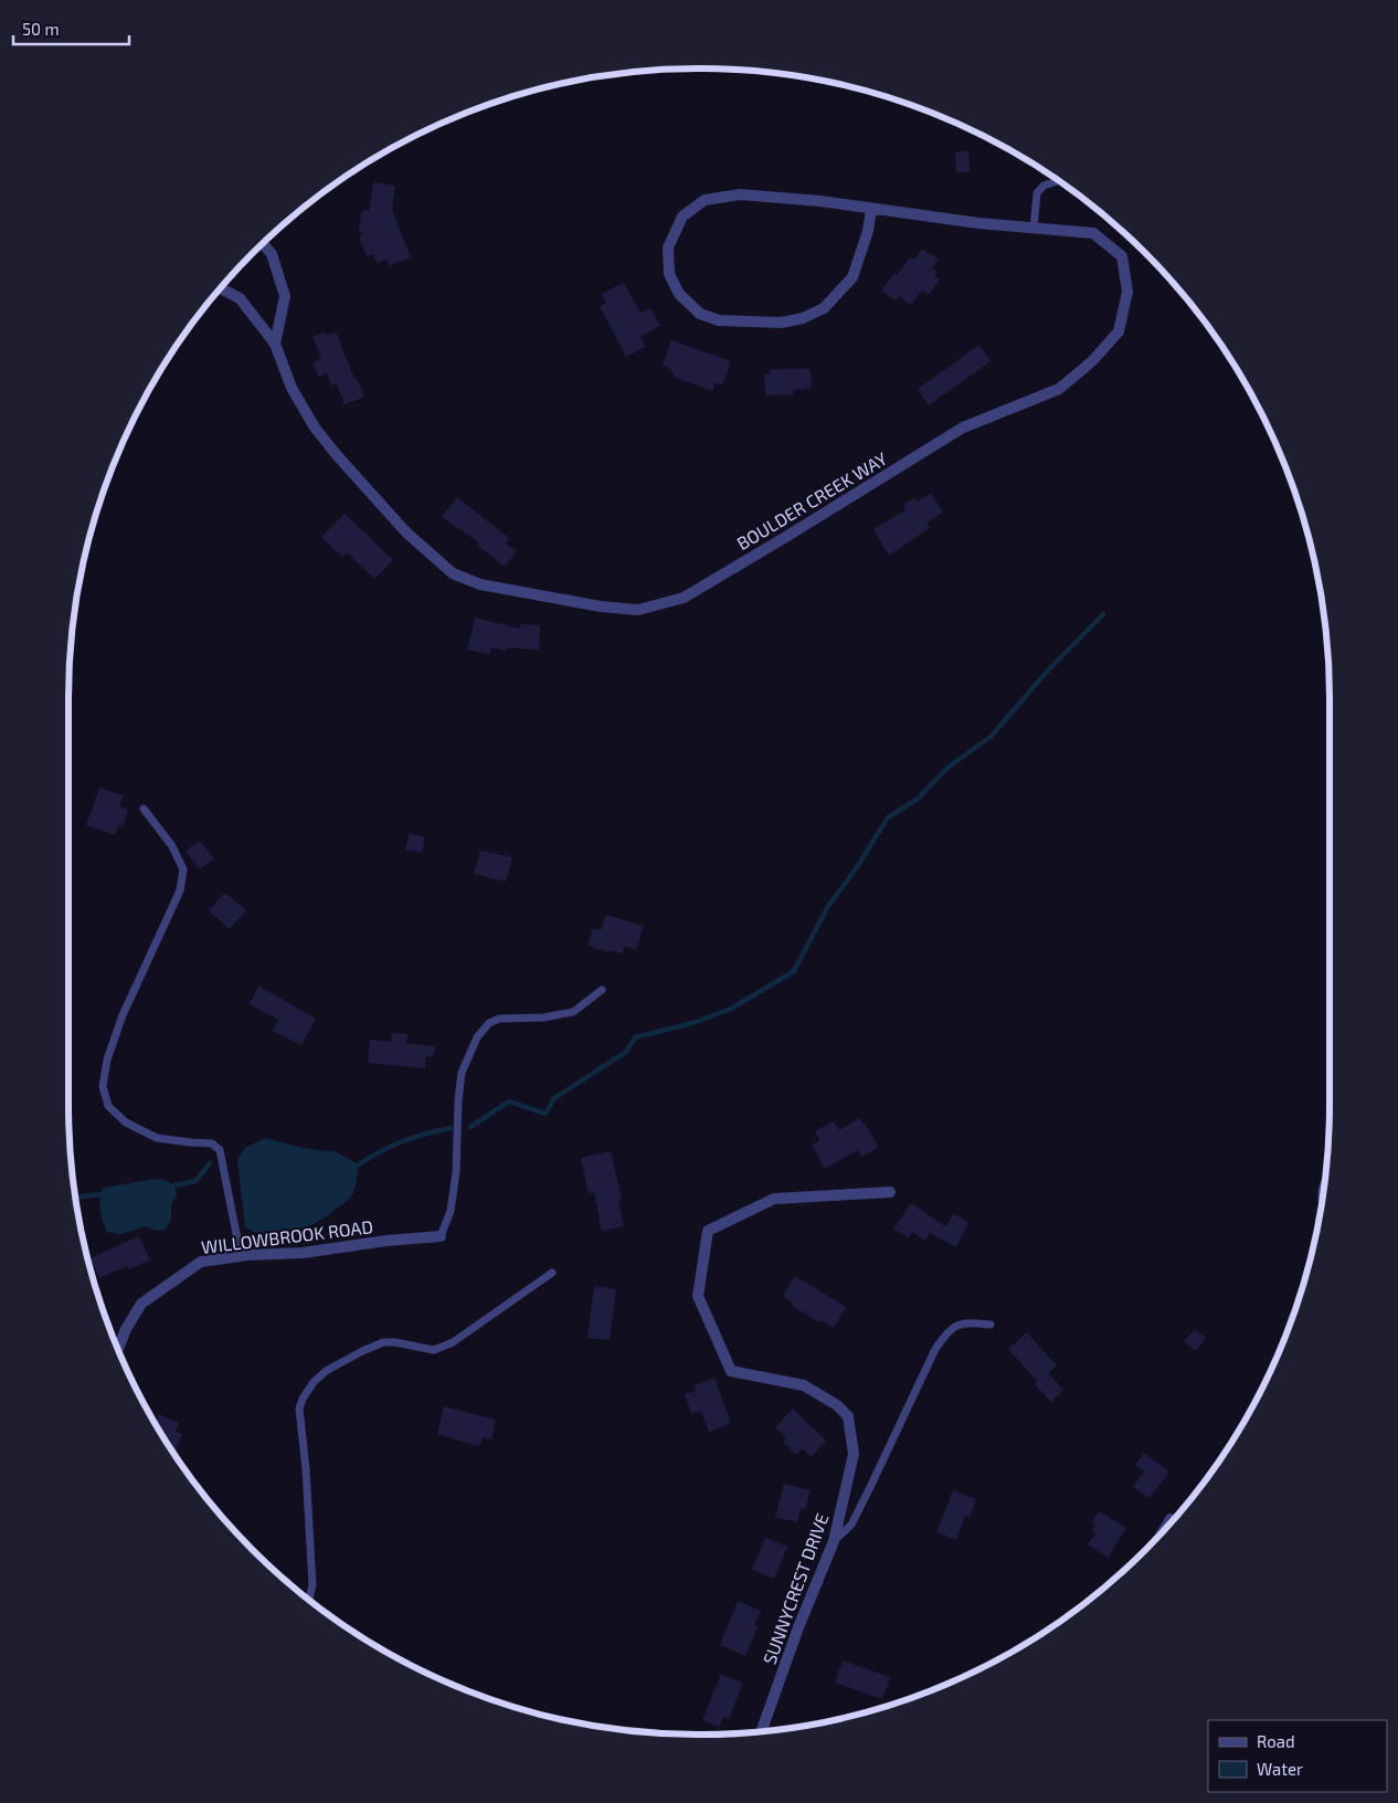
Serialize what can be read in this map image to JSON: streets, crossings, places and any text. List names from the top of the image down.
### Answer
{
  "streets": {
    "street": ["BOULDER CREEK WAY", "WILLOWBROOK ROAD", "SUNNYCREST DRIVE"]
  },
  "legend": ["Road", "Water"],
  "scale_bar": "50 m"
}
